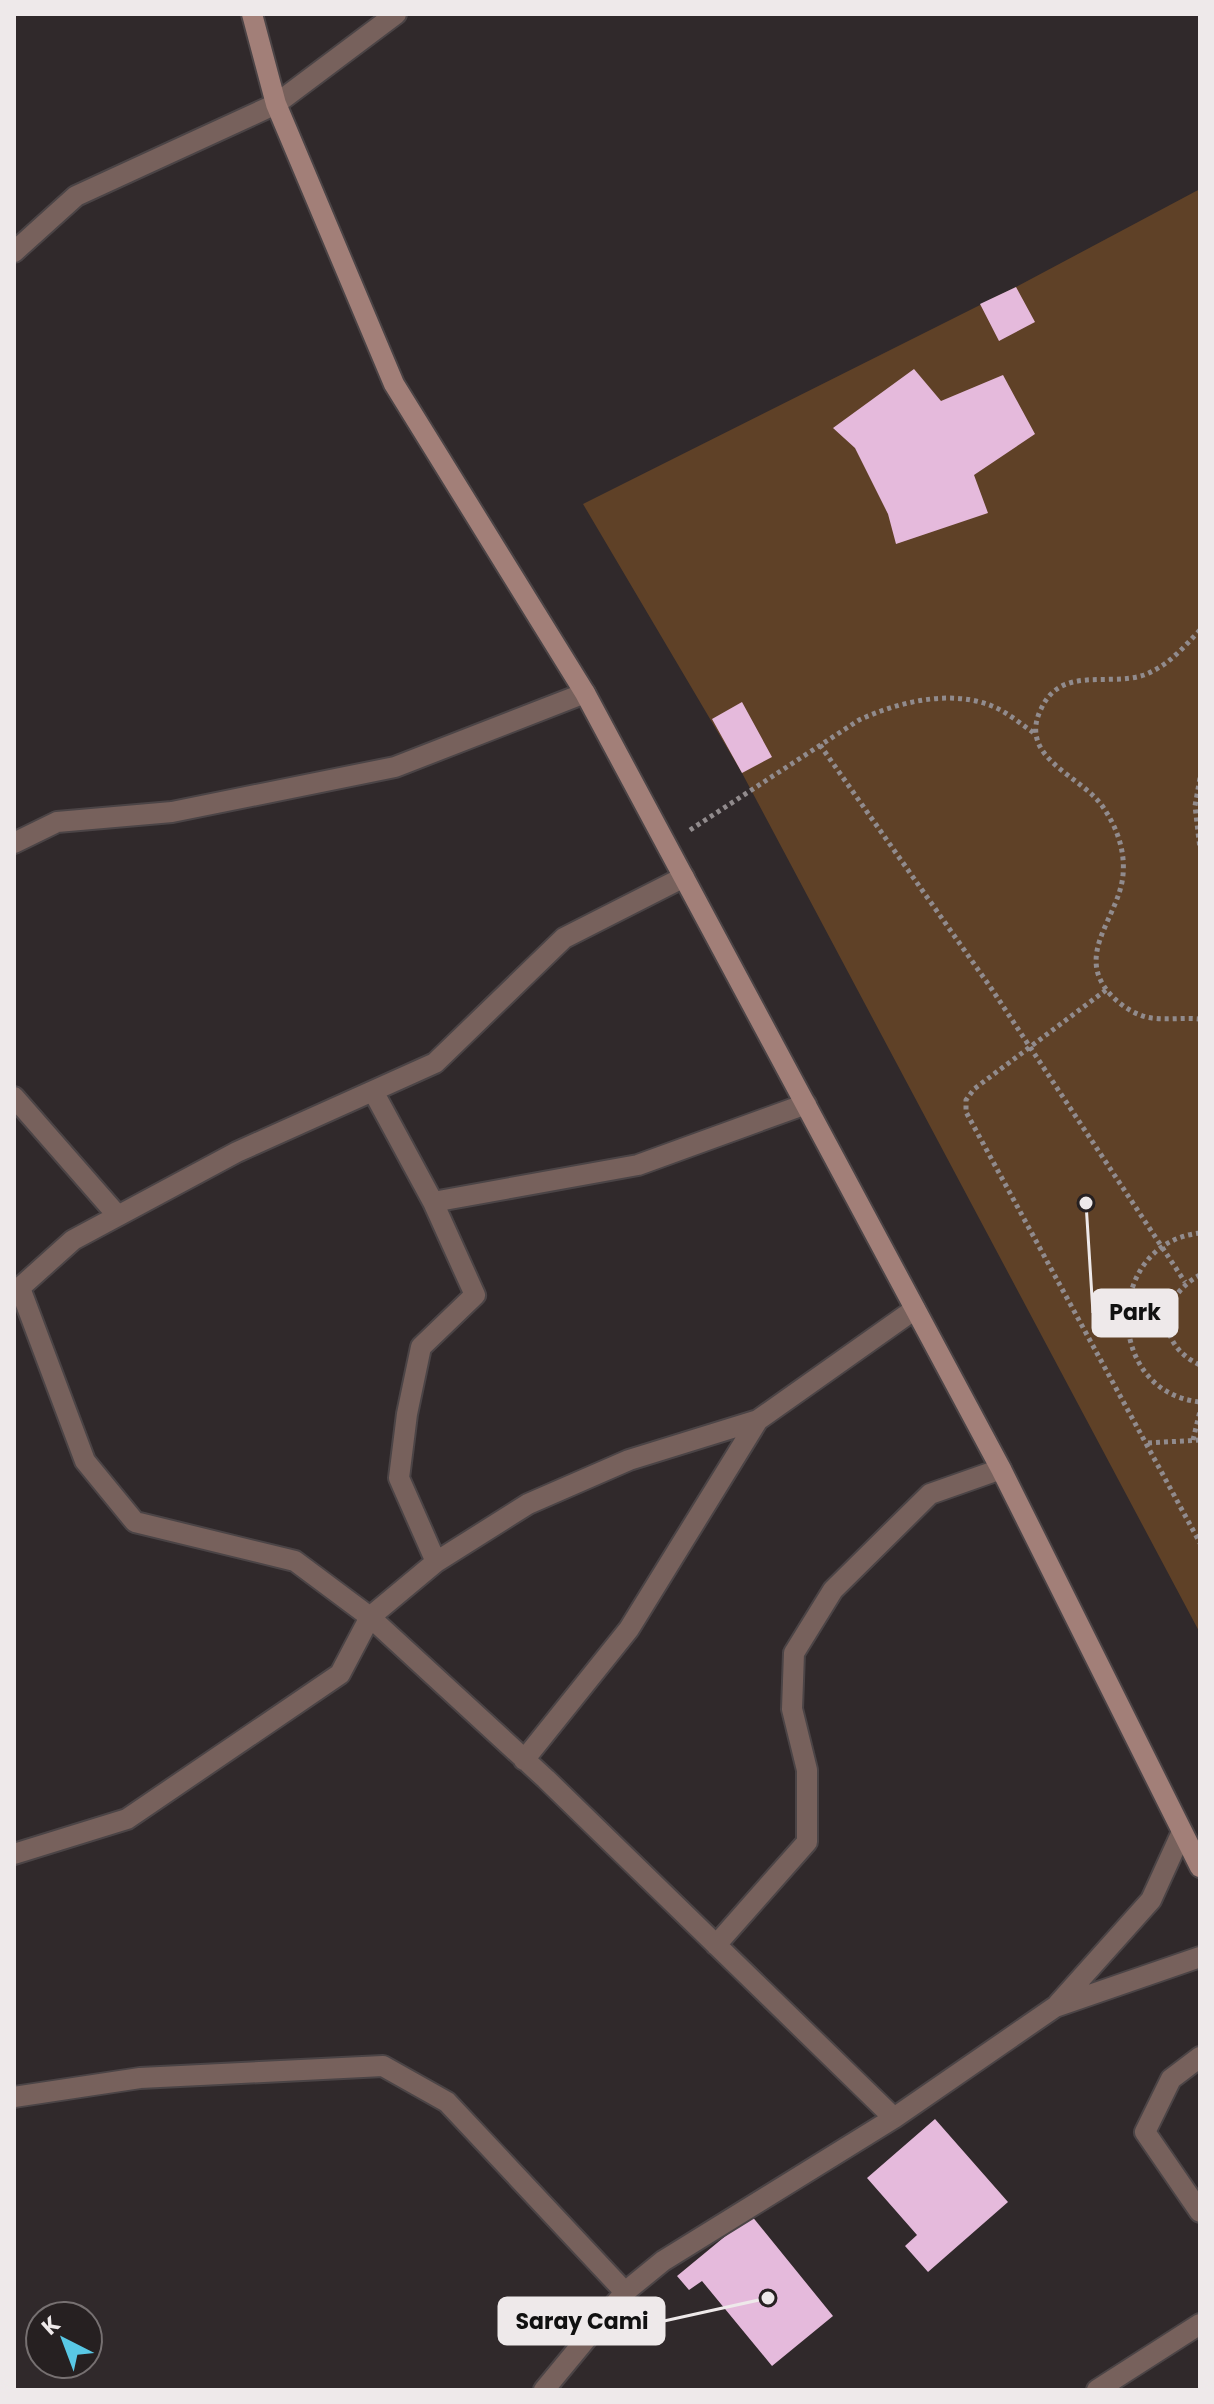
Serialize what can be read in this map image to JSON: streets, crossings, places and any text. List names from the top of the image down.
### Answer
{
  "places": ["Park", "Saray Cami"],
  "north": "top left"
}
